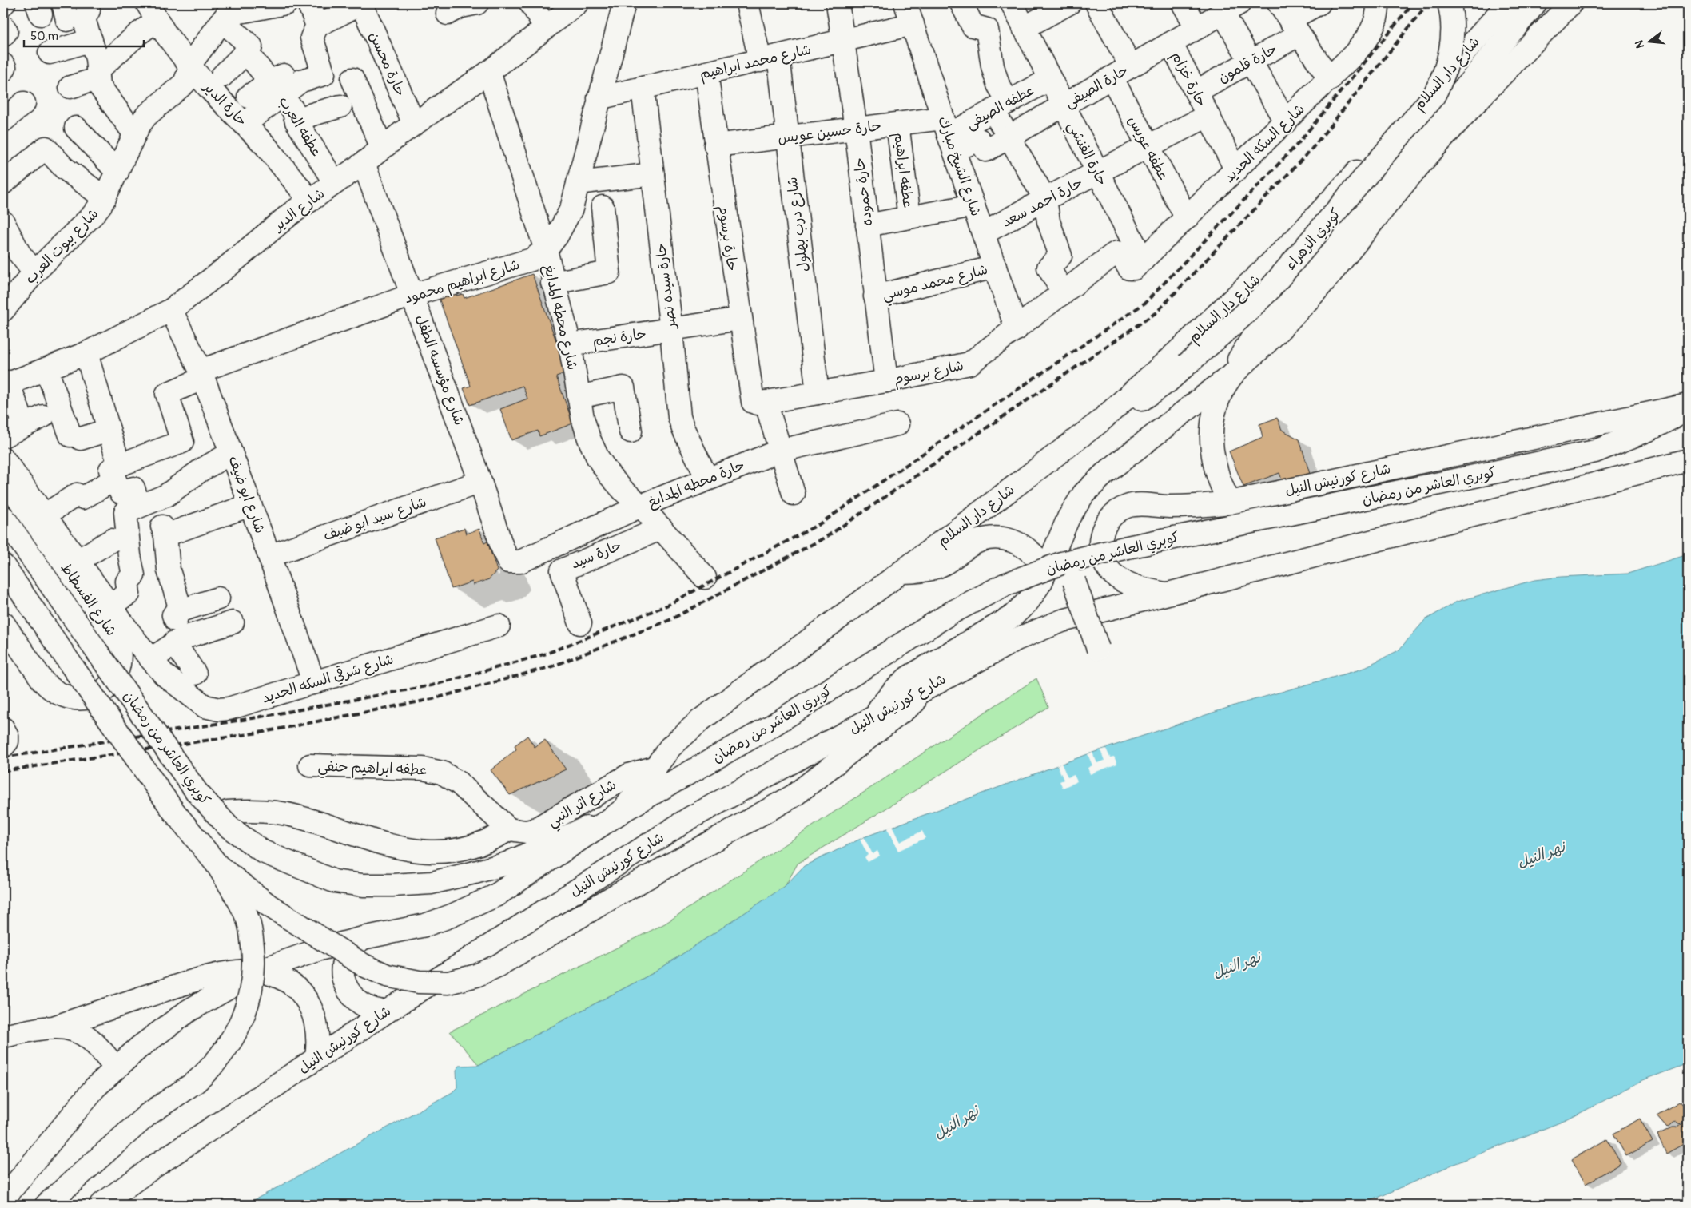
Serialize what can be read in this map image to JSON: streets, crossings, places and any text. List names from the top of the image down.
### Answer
{
  "streets": {
    "main road": [
      "شارع محمد ابراهيم",
      "حارة قلمون",
      "حارة محسن",
      "شارع دار السلام",
      "حارة خزام",
      "حارة الصيفى",
      "حارة الدير",
      "عطفه الصيفى",
      "عطفه العرب",
      "حارة حسين عويس",
      "شارع السكه الحديد",
      "عطفه عويس",
      "حارة الفنشي",
      "شارع الشيخ مبارك",
      "عطفه ابراهيم",
      "حارة حموده",
      "حارة احمد سعد",
      "شارع الدير",
      "شارع درب بهلول",
      "حارة برسوم",
      "كوبري الزهراء",
      "شارع بيوت العرب",
      "شارع ابراهيم محمود",
      "شارع محمد موسي",
      "حارة سيده نصر",
      "شارع محطه المدابغ",
      "حارة نجم",
      "شارع مؤسسه الطفل",
      "شارع برسوم",
      "شارع كورنيش النيل",
      "حارة محطه المدابغ",
      "كوبري العاشر من رمضان",
      "شارع ابو ضيف",
      "شارع سيد ابو ضيف",
      "حارة سيد",
      "شارع الفسطاط",
      "شارع شرقي السكه الحديد",
      "عطفه ابراهيم حنفي",
      "شارع اثر النبي"
    ]
  },
  "crossings": [
    ["شارع محمد ابراهيم", "شارع الشيخ مبارك"],
    ["شارع محمد ابراهيم", "حارة حموده"],
    ["شارع محمد ابراهيم", "شارع درب بهلول"],
    ["شارع محمد ابراهيم", "حارة برسوم"],
    ["شارع محمد ابراهيم", "حارة سيده نصر"],
    ["شارع محمد ابراهيم", "شارع محطه المدابغ"],
    ["حارة قلمون", "حارة خزام"],
    ["حارة محسن", "شارع الدير"],
    ["شارع دار السلام", "كوبري الزهراء"],
    ["حارة خزام", "حارة الصيفى"],
    ["حارة خزام", "شارع السكه الحديد"],
    ["حارة خزام", "حارة احمد سعد"],
    ["حارة الصيفى", "عطفه الصيفى"],
    ["حارة الصيفى", "حارة حسين عويس"],
    ["حارة الصيفى", "عطفه عويس"],
    ["حارة الصيفى", "حارة الفنشي"],
    ["حارة الصيفى", "شارع الشيخ مبارك"],
    ["حارة الدير", "شارع الدير"],
    ["حارة الدير", "شارع بيوت العرب"],
    ["عطفه الصيفى", "حارة حسين عويس"],
    ["عطفه الصيفى", "حارة الفنشي"],
    ["عطفه الصيفى", "شارع الشيخ مبارك"],
    ["عطفه العرب", "شارع الدير"],
    ["عطفه العرب", "شارع بيوت العرب"],
    ["حارة حسين عويس", "شارع الشيخ مبارك"],
    ["حارة حسين عويس", "عطفه ابراهيم"],
    ["حارة حسين عويس", "حارة حموده"],
    ["حارة حسين عويس", "شارع درب بهلول"],
    ["حارة حسين عويس", "حارة برسوم"],
    ["شارع السكه الحديد", "عطفه عويس"],
    ["شارع السكه الحديد", "حارة الفنشي"],
    ["شارع السكه الحديد", "شارع برسوم"],
    ["عطفه عويس", "حارة احمد سعد"],
    ["حارة الفنشي", "حارة احمد سعد"],
    ["حارة الفنشي", "شارع برسوم"],
    ["شارع الشيخ مبارك", "حارة احمد سعد"],
    ["شارع الشيخ مبارك", "شارع محمد موسي"],
    ["شارع الشيخ مبارك", "شارع برسوم"],
    ["حارة حموده", "شارع محمد موسي"],
    ["حارة حموده", "شارع برسوم"],
    ["شارع الدير", "شارع مؤسسه الطفل"],
    ["شارع الدير", "شارع ابو ضيف"],
    ["شارع درب بهلول", "شارع برسوم"],
    ["حارة برسوم", "حارة نجم"],
    ["حارة برسوم", "شارع برسوم"],
    ["حارة برسوم", "حارة محطه المدابغ"],
    ["شارع ابراهيم محمود", "شارع محطه المدابغ"],
    ["شارع ابراهيم محمود", "شارع مؤسسه الطفل"],
    ["شارع ابراهيم محمود", "شارع ابو ضيف"],
    ["حارة سيده نصر", "حارة نجم"],
    ["حارة سيده نصر", "حارة محطه المدابغ"],
    ["شارع محطه المدابغ", "حارة نجم"],
    ["شارع محطه المدابغ", "حارة محطه المدابغ"],
    ["شارع محطه المدابغ", "حارة سيد"],
    ["شارع مؤسسه الطفل", "حارة محطه المدابغ"],
    ["شارع مؤسسه الطفل", "شارع سيد ابو ضيف"],
    ["شارع ابو ضيف", "شارع سيد ابو ضيف"],
    ["شارع ابو ضيف", "شارع شرقي السكه الحديد"],
    ["عطفه ابراهيم حنفي", "شارع اثر النبي"]
  ],
  "water": ["نهر النيل"],
  "scale_bar": "50 m",
  "north": "left"
}
